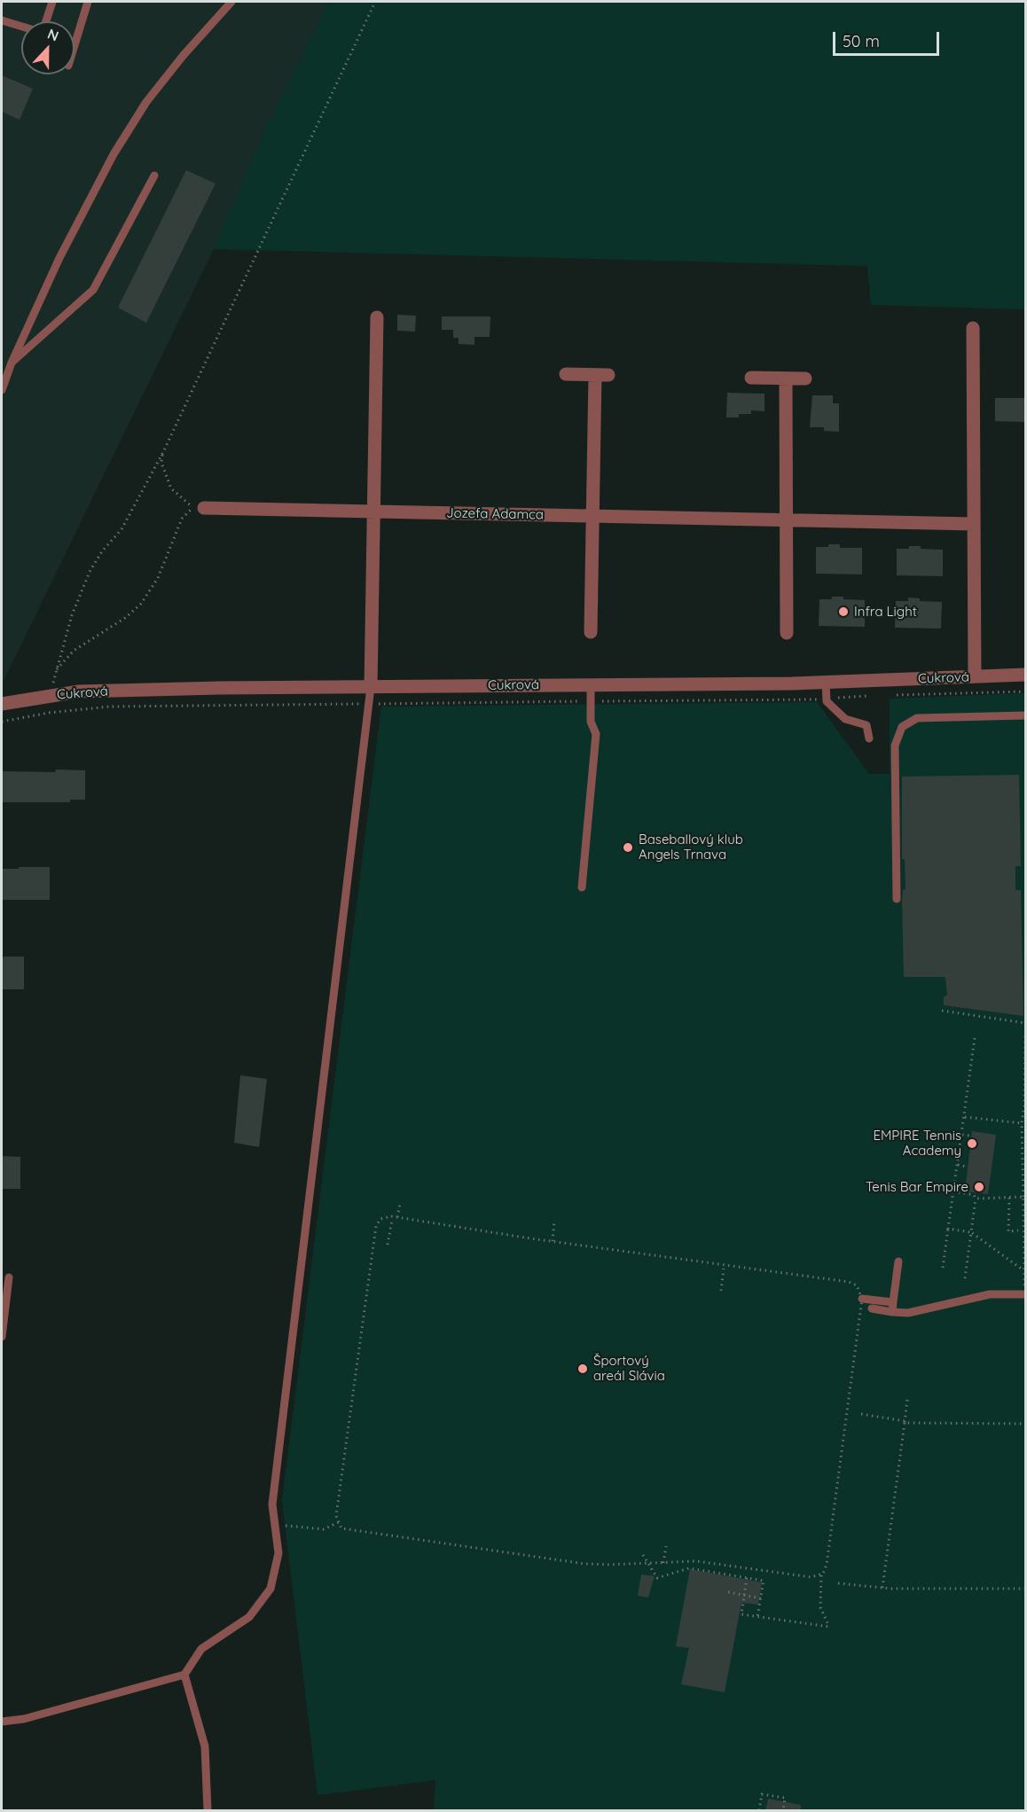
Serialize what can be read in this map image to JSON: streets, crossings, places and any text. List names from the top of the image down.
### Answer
{
  "streets": {
    "street": ["Jozefa Adamca", "Cukrová"]
  },
  "places": [
    "Infra Light",
    "Baseballový klub Angels Trnava",
    "EMPIRE Tennis Academy",
    "Tenis Bar Empire",
    "Športový areál Slávia"
  ],
  "scale_bar": "50 m",
  "north": "top"
}
